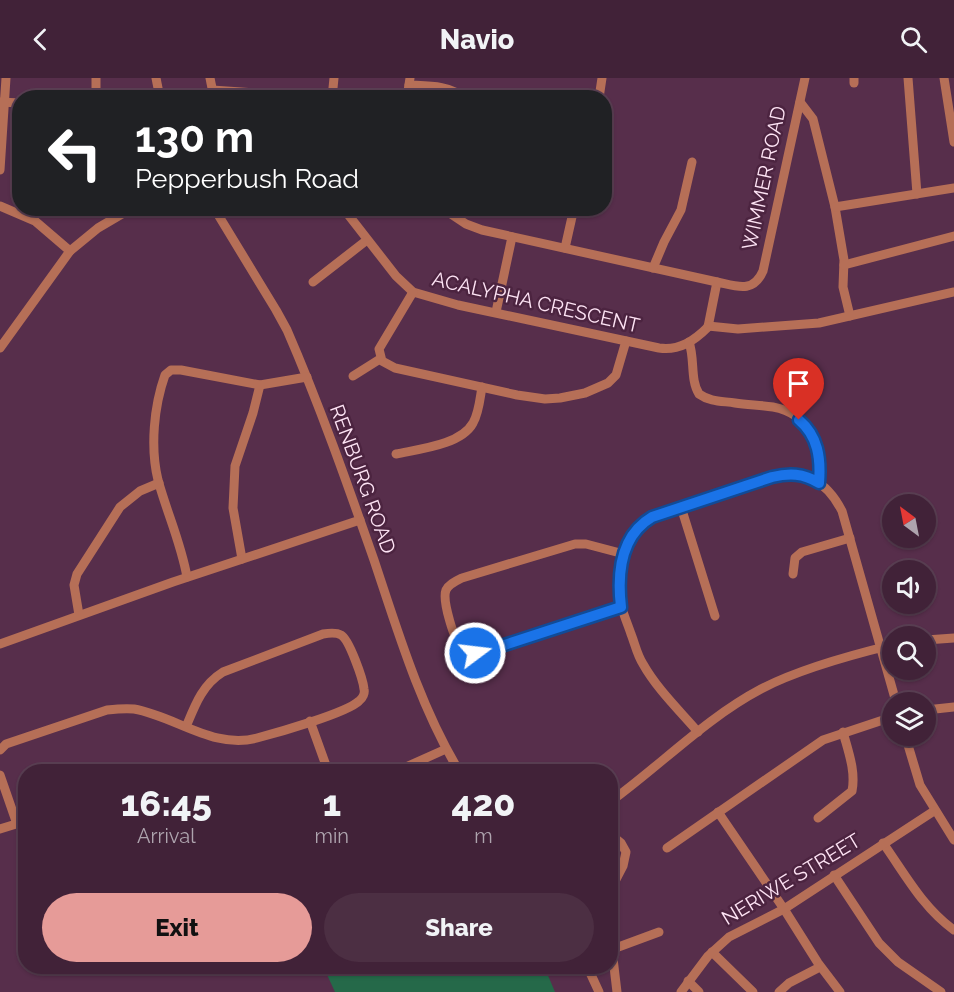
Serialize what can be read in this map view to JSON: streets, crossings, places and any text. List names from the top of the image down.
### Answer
{
  "streets": {
    "street": [
      "WIMMER ROAD",
      "ACALYPHA CRESCENT",
      "RENBURG ROAD",
      "NERIWE STREET"
    ]
  },
  "north": "top left",
  "page": {
    "header": "Navio",
    "turn": ["130 m", "Pepperbush Road"],
    "eta": [
      "16:45",
      "Arrival",
      "1",
      "min",
      "420",
      "m"
    ],
    "buttons": ["Exit", "Share"]
  }
}
